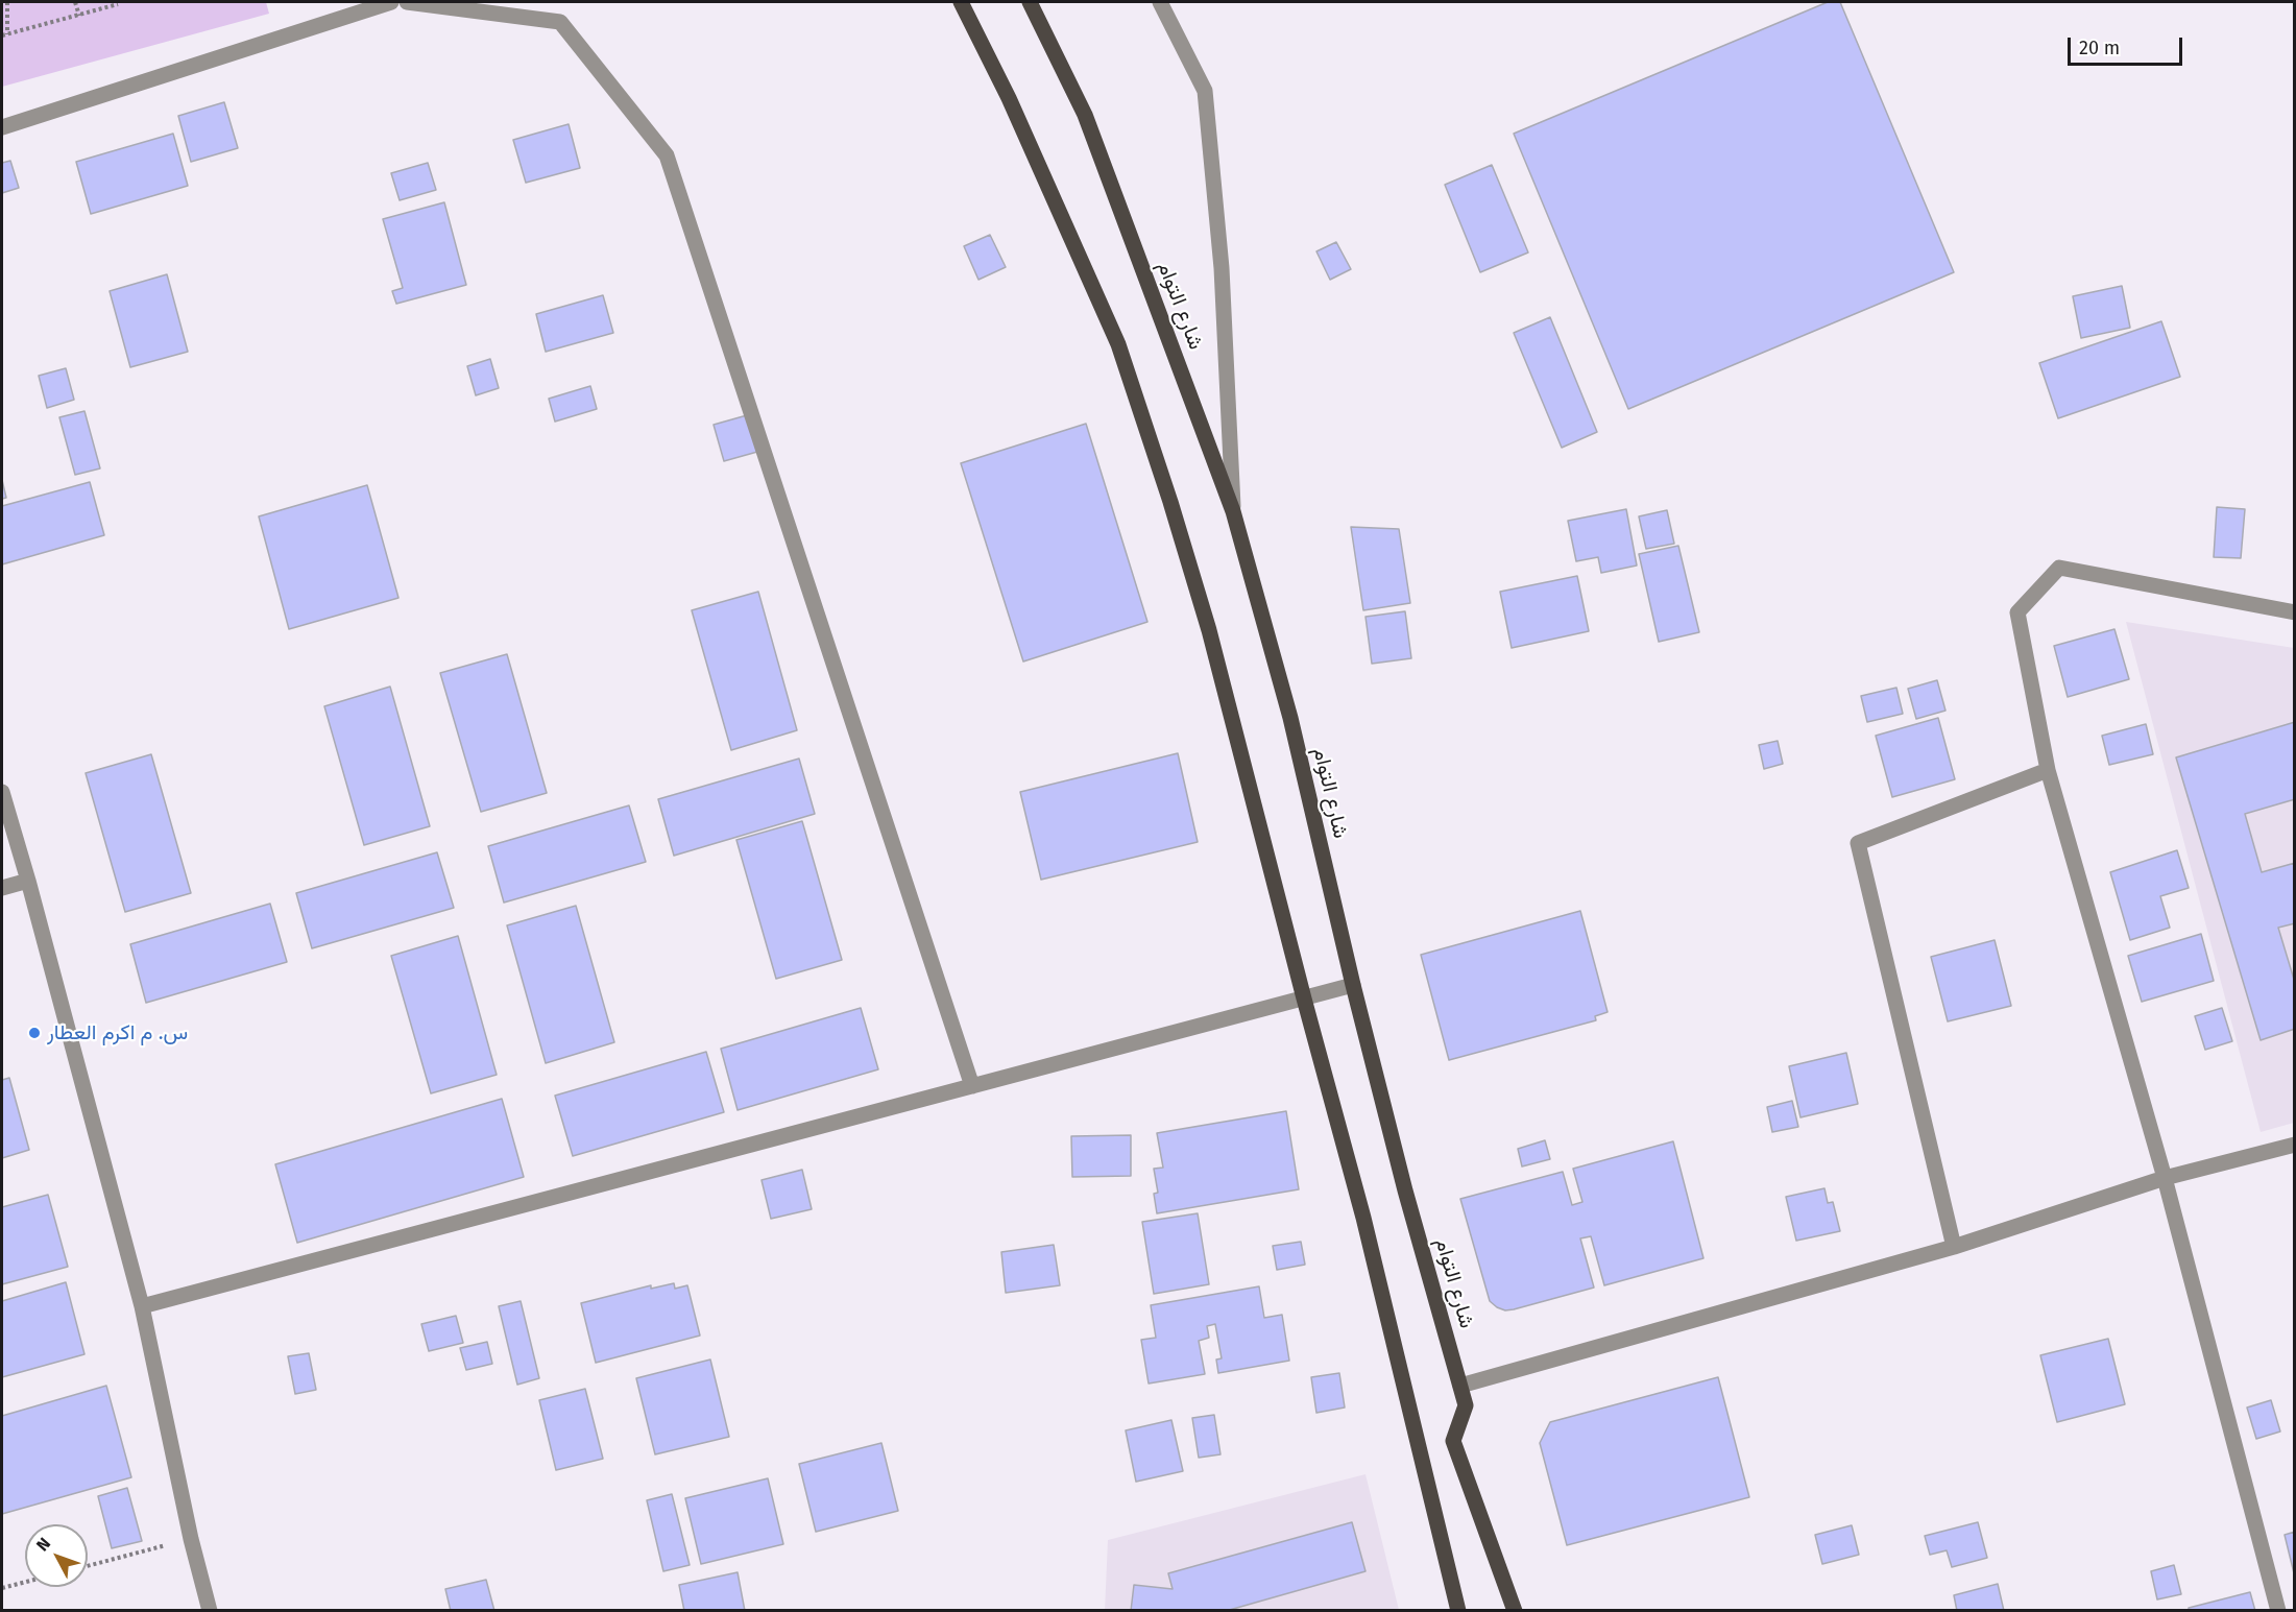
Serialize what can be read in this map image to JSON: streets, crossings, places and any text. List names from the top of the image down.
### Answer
{
  "streets": {
    "main road": ["شارع التوام"]
  },
  "places": ["س. م اكرم العطار"],
  "scale_bar": "20 m",
  "north": "top left"
}
